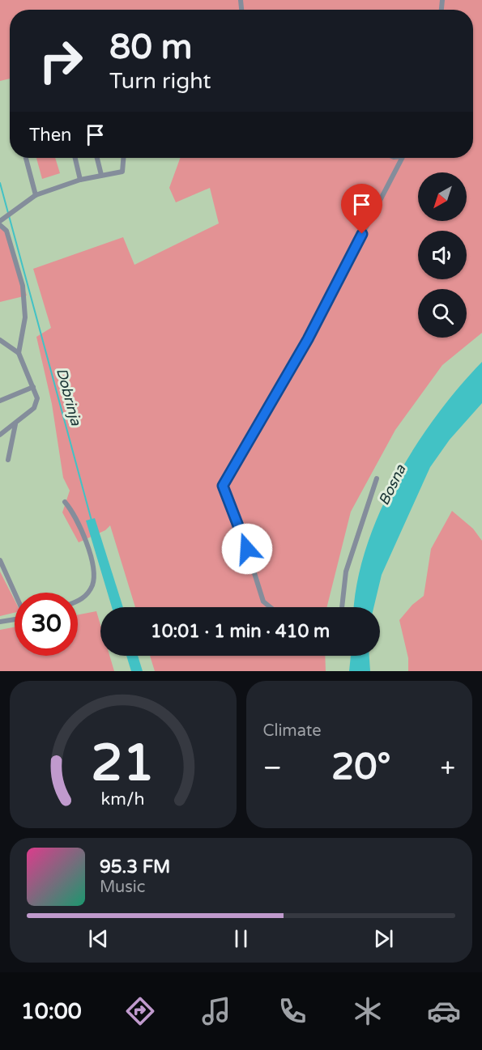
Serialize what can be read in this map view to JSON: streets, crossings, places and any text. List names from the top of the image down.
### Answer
{
  "water": ["Dobrinja", "Bosna"],
  "north": "bottom left",
  "page": {
    "turn": ["80 m", "Turn right"],
    "then": "Then",
    "limit": "30",
    "trip": "10:01 · 1 min · 410 m",
    "tile": "Climate",
    "heat": ["−", "20°", "+"],
    "song": ["95.3 FM", "Music"],
    "tabs": "10:00",
    "gauge": ["21", "km/h"]
  }
}
